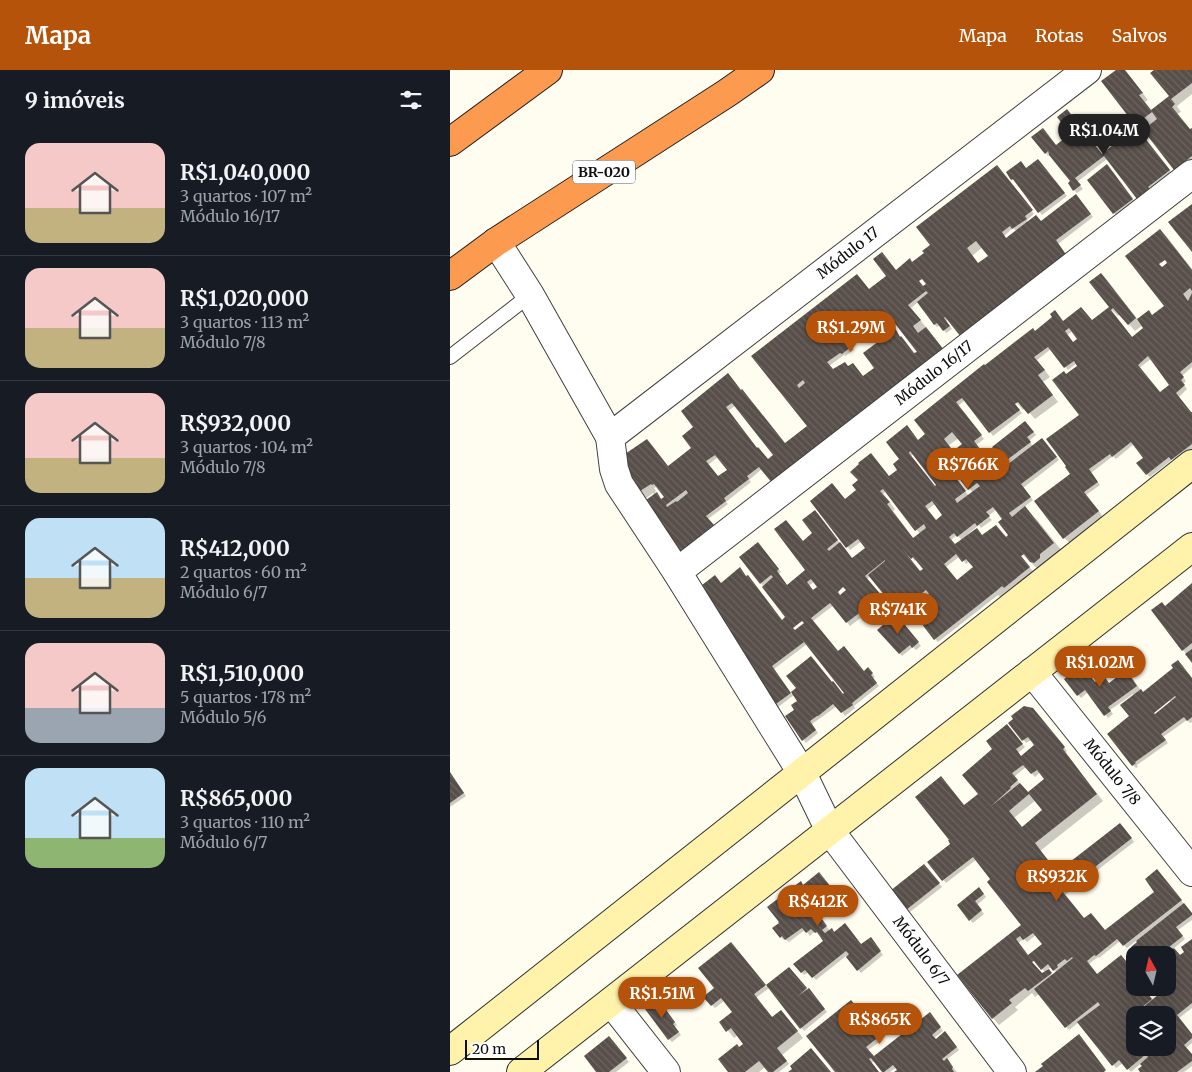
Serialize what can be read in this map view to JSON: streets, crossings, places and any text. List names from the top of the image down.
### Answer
{
  "streets": {
    "highway": ["BR-020"],
    "street": [
      "Módulo 17",
      "Módulo 16/17",
      "Módulo 7/8",
      "Módulo 6/7"
    ]
  },
  "crossings": [
    ["Módulo 17", "Módulo 6/7"],
    ["Módulo 16/17", "Módulo 6/7"]
  ],
  "scale_bar": "20 m",
  "north": "top",
  "page": {
    "header": "Mapa",
    "nav": ["Mapa", "Rotas", "Salvos"],
    "heading": "9 imóveis",
    "price": [
      "R$1.04M",
      "R$1.29M",
      "R$766K",
      "R$741K",
      "R$1.02M",
      "R$932K",
      "R$412K",
      "R$1.51M",
      "R$865K"
    ],
    "list": [
      {
        "name": "R$1,040,000",
        "note": "3 quartos · 107 m² · Módulo 16/17"
      },
      {
        "name": "R$1,020,000",
        "note": "3 quartos · 113 m² · Módulo 7/8"
      },
      {
        "name": "R$932,000",
        "note": "3 quartos · 104 m² · Módulo 7/8"
      },
      {
        "name": "R$412,000",
        "note": "2 quartos · 60 m² · Módulo 6/7"
      },
      {
        "name": "R$1,510,000",
        "note": "5 quartos · 178 m² · Módulo 5/6"
      },
      {
        "name": "R$865,000",
        "note": "3 quartos · 110 m² · Módulo 6/7"
      }
    ],
    "scale": "20 m"
  }
}
